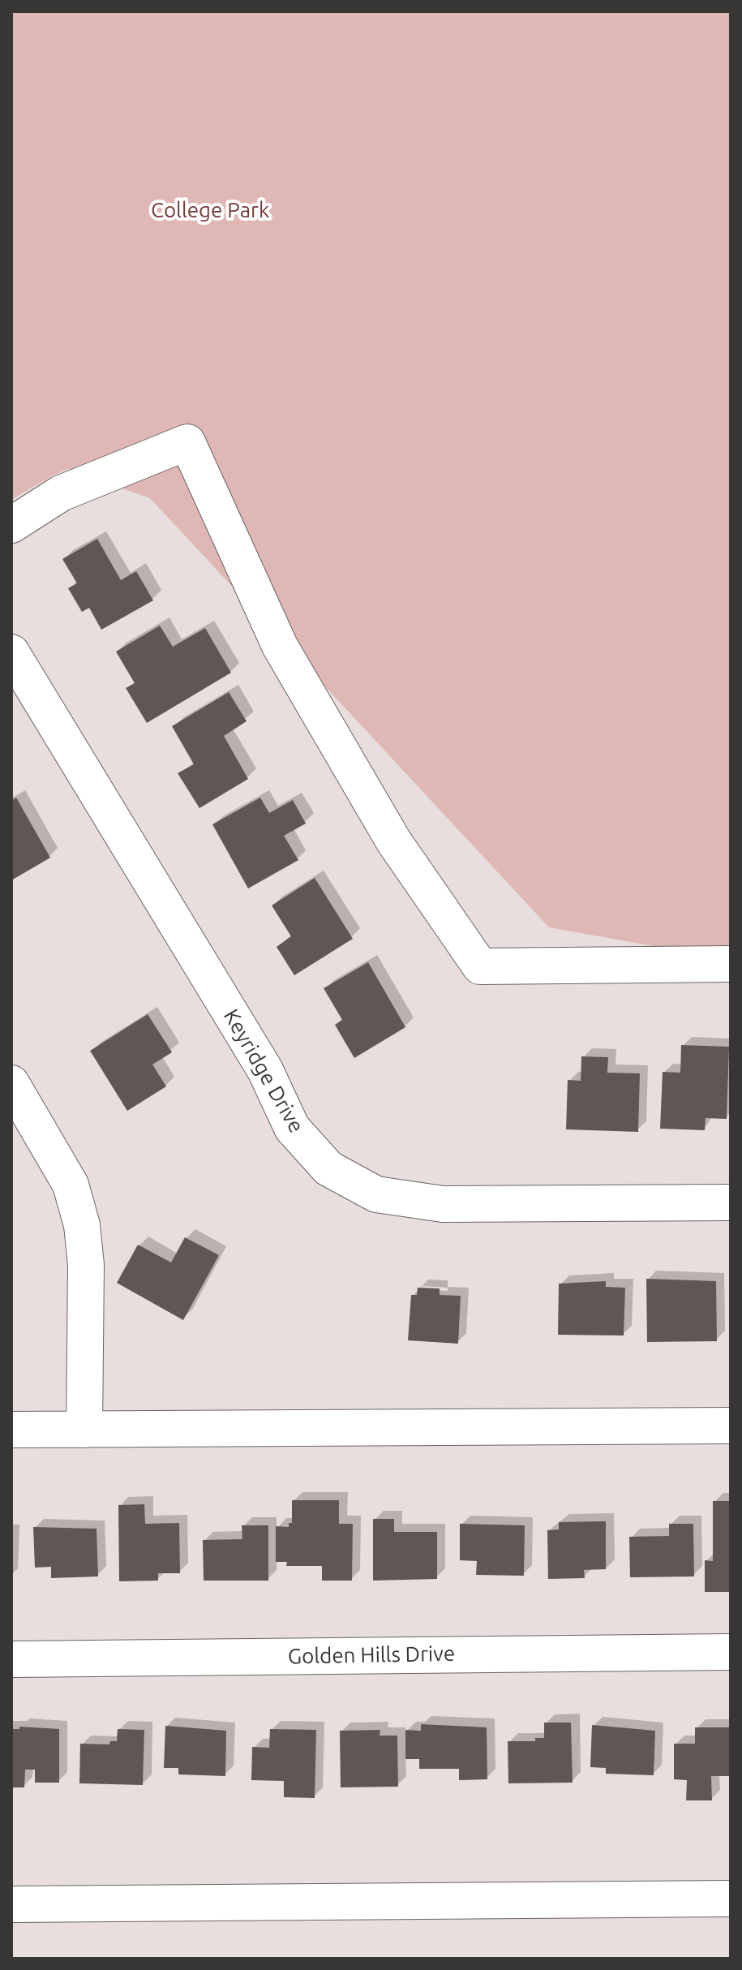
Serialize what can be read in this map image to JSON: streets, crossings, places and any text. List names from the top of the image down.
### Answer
{
  "streets": {
    "street": ["Keyridge Drive", "Golden Hills Drive"]
  },
  "parks": ["College Park"]
}
